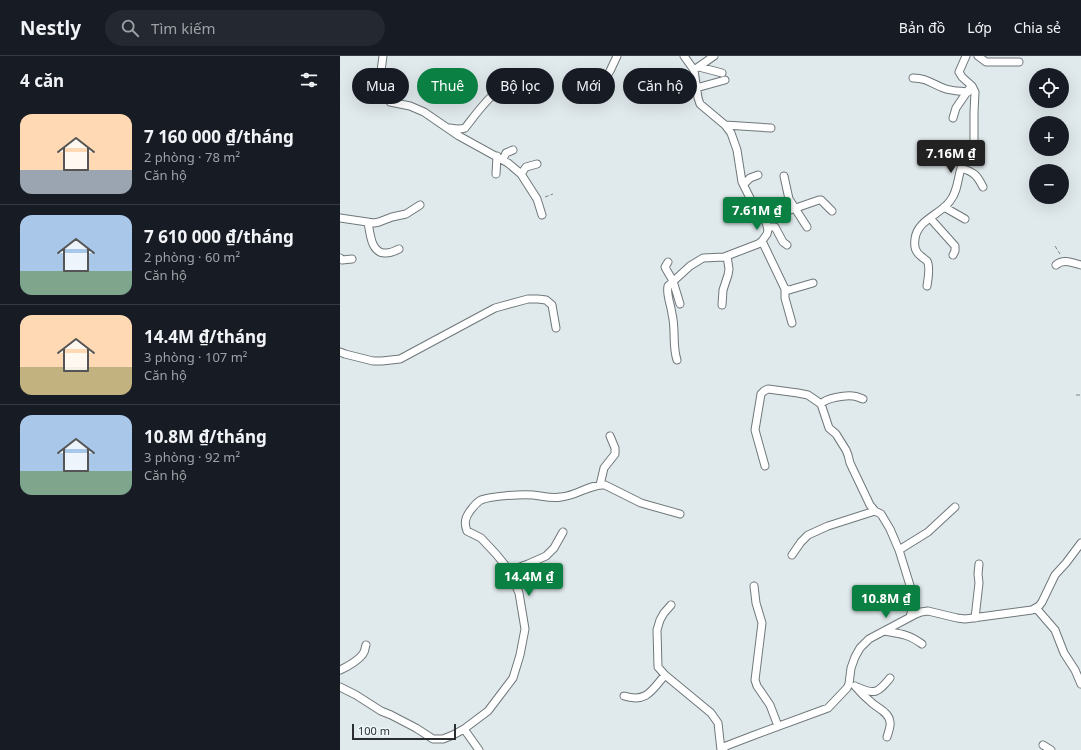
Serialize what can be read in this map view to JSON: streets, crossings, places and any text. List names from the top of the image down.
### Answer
{
  "scale_bar": "100 m",
  "page": {
    "header": "Nestly",
    "search": "Tìm kiếm",
    "nav": ["Bản đồ", "Lớp", "Chia sẻ"],
    "heading": "4 căn",
    "map_buttons": ["+", "−"],
    "chip": [
      "Mua",
      "Thuê",
      "Bộ lọc",
      "Mới",
      "Căn hộ"
    ],
    "list": [
      {
        "name": "7 160 000 ₫/tháng",
        "note": "2 phòng · 78 m² · Căn hộ"
      },
      {
        "name": "7 610 000 ₫/tháng",
        "note": "2 phòng · 60 m² · Căn hộ"
      },
      {
        "name": "14.4M ₫/tháng",
        "note": "3 phòng · 107 m² · Căn hộ"
      },
      {
        "name": "10.8M ₫/tháng",
        "note": "3 phòng · 92 m² · Căn hộ"
      }
    ],
    "price": [
      "7.16M ₫",
      "7.61M ₫",
      "14.4M ₫",
      "10.8M ₫"
    ],
    "scale": "100 m"
  }
}
